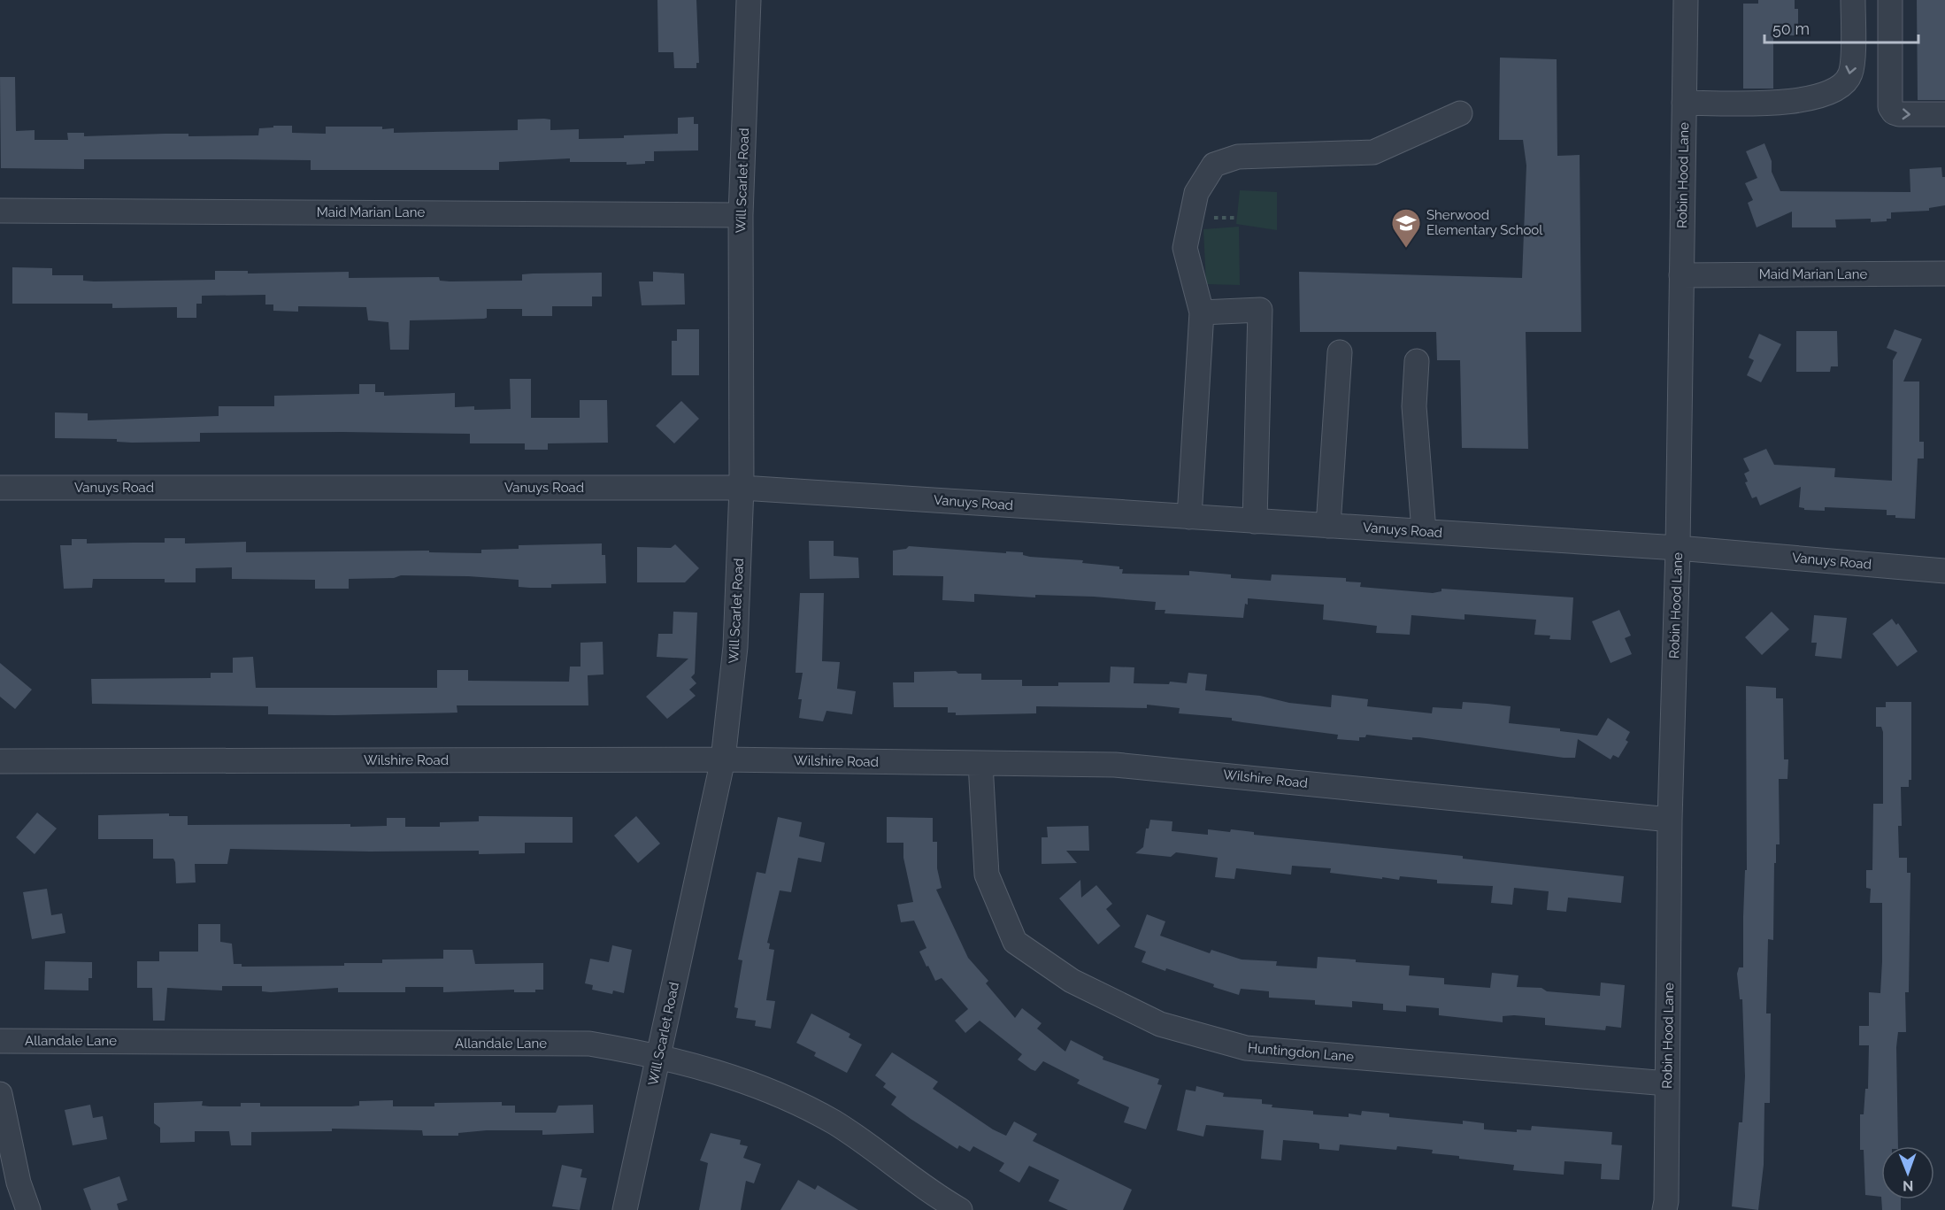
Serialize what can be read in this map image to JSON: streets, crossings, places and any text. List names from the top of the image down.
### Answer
{
  "streets": {
    "street": [
      "Robin Hood Lane",
      "Will Scarlet Road",
      "Maid Marian Lane",
      "Vanuys Road",
      "Wilshire Road",
      "Allandale Lane",
      "Huntingdon Lane"
    ]
  },
  "crossings": [
    ["Robin Hood Lane", "Maid Marian Lane"],
    ["Robin Hood Lane", "Vanuys Road"],
    ["Robin Hood Lane", "Wilshire Road"],
    ["Robin Hood Lane", "Huntingdon Lane"],
    ["Will Scarlet Road", "Maid Marian Lane"],
    ["Will Scarlet Road", "Vanuys Road"],
    ["Will Scarlet Road", "Wilshire Road"],
    ["Will Scarlet Road", "Allandale Lane"],
    ["Wilshire Road", "Huntingdon Lane"]
  ],
  "places": {
    "school or university": ["Sherwood Elementary School"]
  },
  "scale_bar": "50 m",
  "north": "bottom"
}
